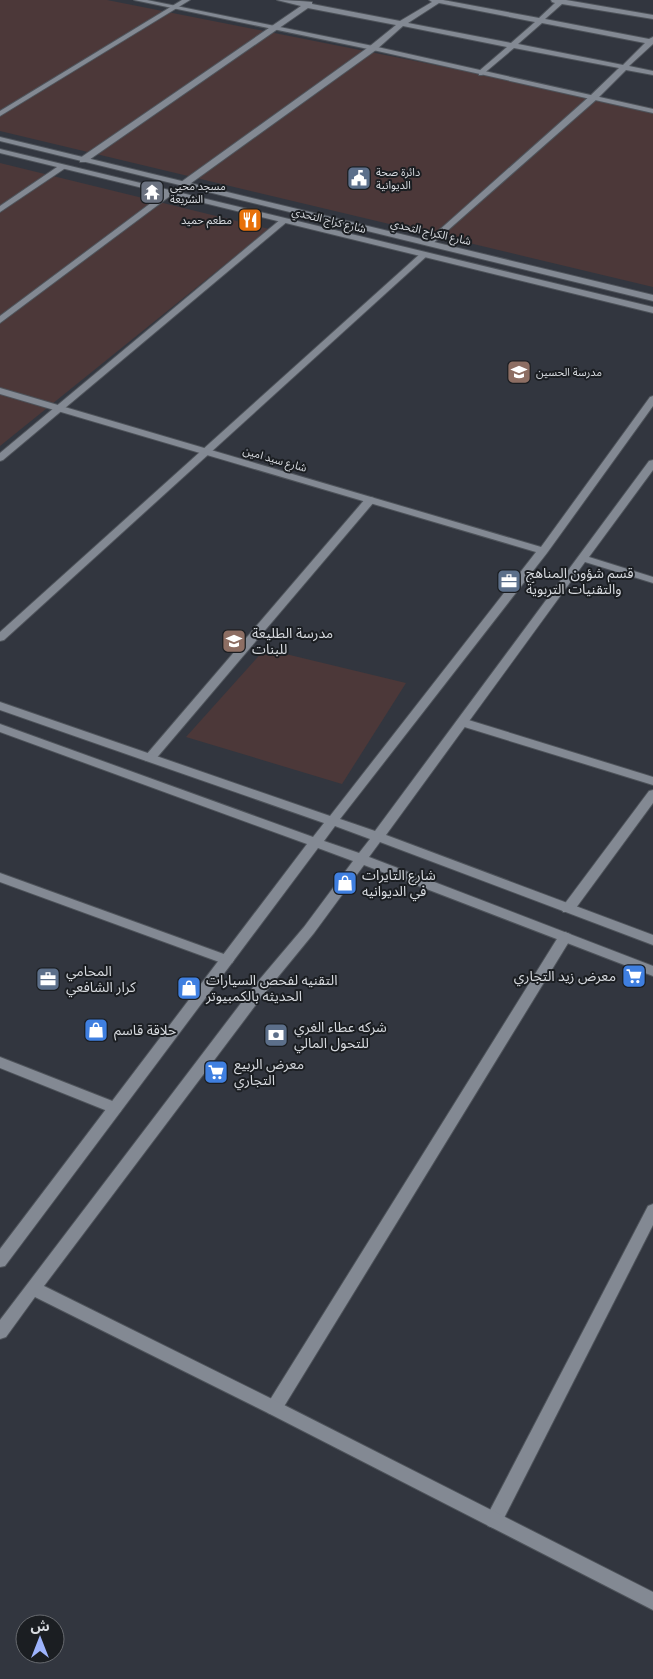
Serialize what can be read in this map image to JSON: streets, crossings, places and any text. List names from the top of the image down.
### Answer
{
  "streets": {
    "street": ["شارع كراج التحدي", "شارع الكراج التحدي", "شارع سيد امين"]
  },
  "places": {
    "public building": ["دائرة صحة الديوانية"],
    "temple": ["مسجد محيي الشريعة"],
    "restaurant": ["مطعم حميد"],
    "school or university": ["مدرسة الحسين", "مدرسة الطليعة للبنات"],
    "office": ["قسم شؤون المناهج والتقنيات التربوية", "المحامي كرار الشافعي"],
    "shop": ["شارع التايرات في الديوانيه", "التقنيه لفحص السيارات الحديثه بالكمبيوتر", "حلاقة قاسم"],
    "supermarket": ["معرض زيد التجاري", "معرض الربيع التجاري"],
    "bank": ["شركه عطاء الغري للتحول المالي"]
  },
  "north": "top"
}
